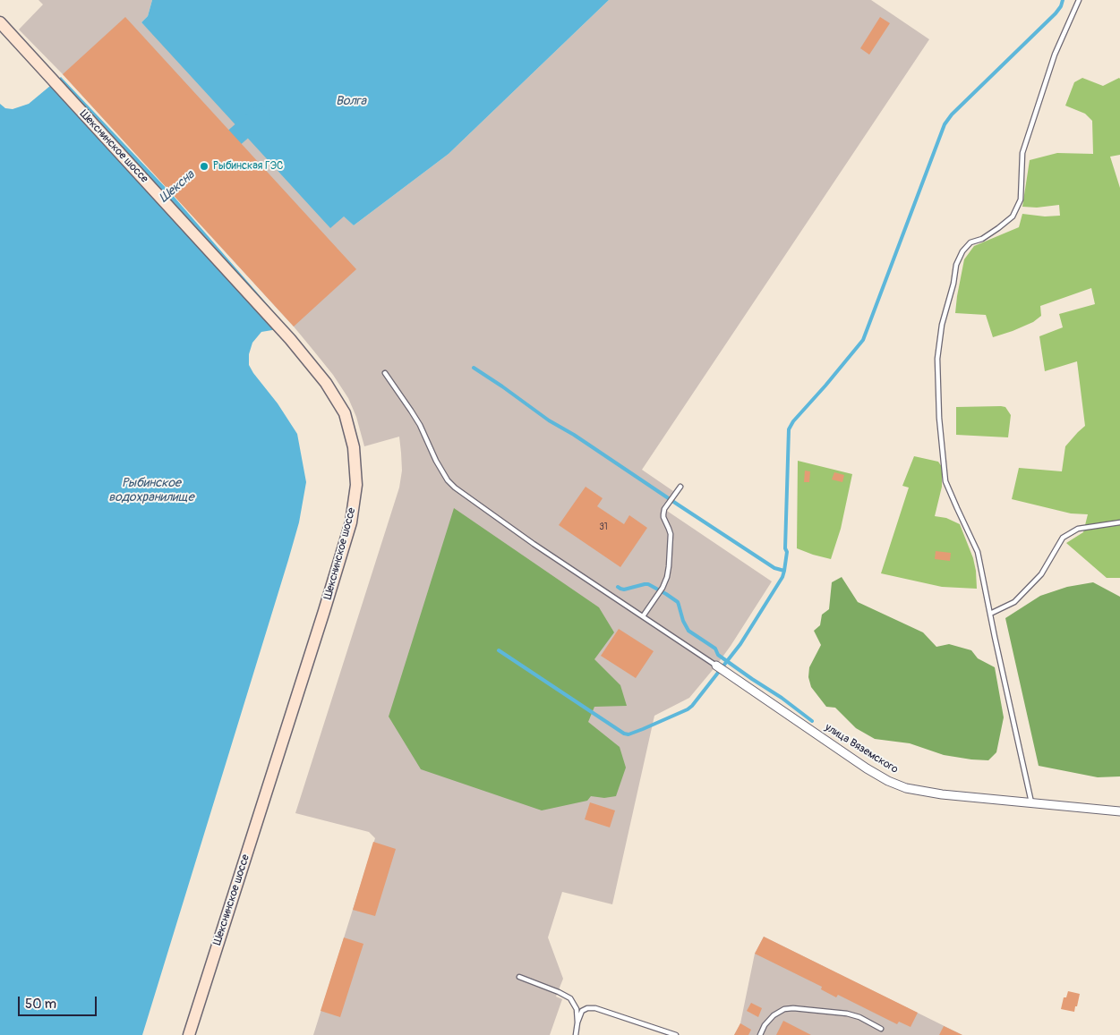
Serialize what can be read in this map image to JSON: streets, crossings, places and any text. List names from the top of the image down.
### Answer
{
  "streets": {
    "main road": ["Шекснинское шоссе"],
    "street": ["улица Вяземского"]
  },
  "water": ["Волга", "Шексна", "Рыбинское водохранилище"],
  "places": ["Рыбинская ГЭС"],
  "house_numbers": ["31"],
  "scale_bar": "50 m"
}
